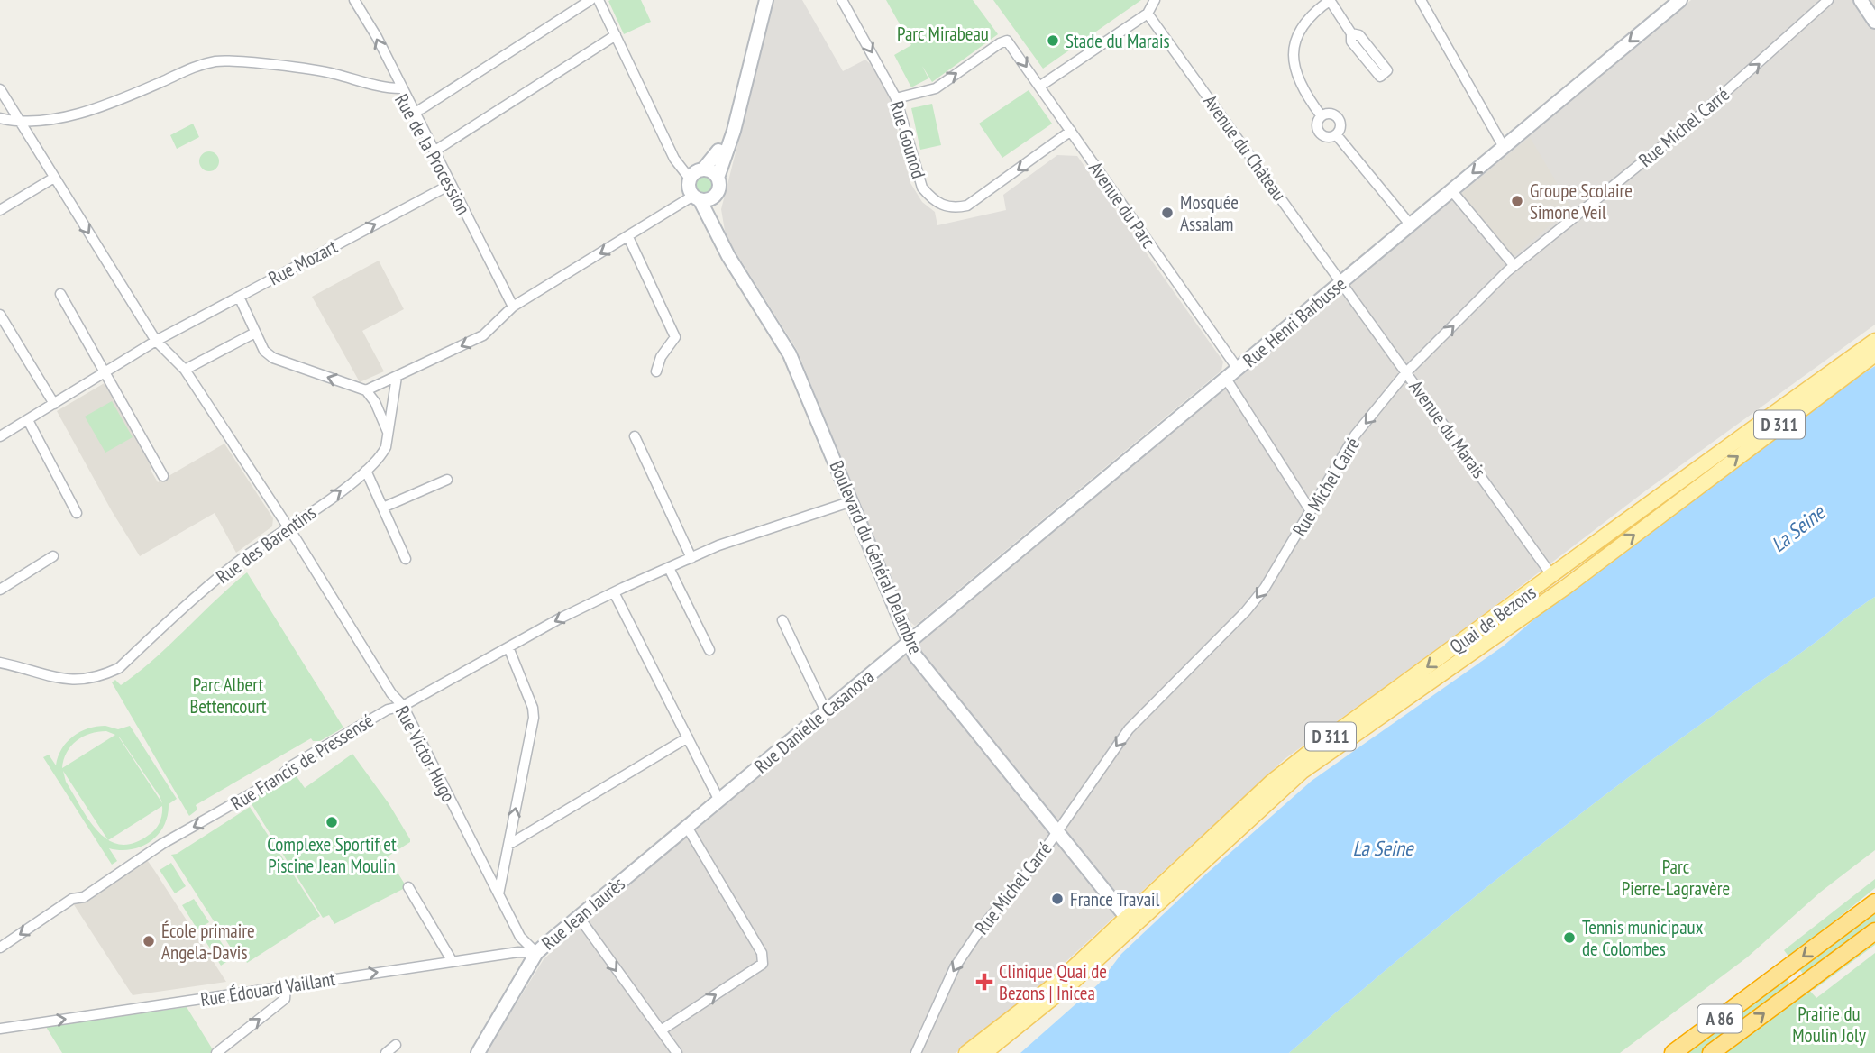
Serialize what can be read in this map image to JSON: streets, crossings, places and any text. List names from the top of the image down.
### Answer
{
  "streets": {
    "highway": ["A 86"],
    "main road": ["D 311", "Quai de Bezons"],
    "street": [
      "Rue Michel Carré",
      "Rue Gounod",
      "Avenue du Château",
      "Rue de la Procession",
      "Avenue du Parc",
      "Rue Mozart",
      "Rue Henri Barbusse",
      "Avenue du Marais",
      "Rue des Barentins",
      "Boulevard du Général Delambre",
      "Rue Danielle Casanova",
      "Rue Victor Hugo",
      "Rue Francis de Pressensé",
      "Rue Jean Jaurès",
      "Rue Édouard Vaillant"
    ]
  },
  "crossings": [
    ["Rue Michel Carré", "Avenue du Marais"],
    ["Rue Michel Carré", "Boulevard du Général Delambre"],
    ["Rue Gounod", "Avenue du Parc"],
    ["Avenue du Château", "Rue Henri Barbusse"],
    ["Avenue du Château", "Avenue du Marais"],
    ["Rue de la Procession", "Rue Mozart"],
    ["Rue de la Procession", "Rue Victor Hugo"],
    ["Avenue du Parc", "Rue Henri Barbusse"],
    ["Rue Mozart", "Rue Victor Hugo"],
    ["Rue Henri Barbusse", "Avenue du Marais"],
    ["Rue Henri Barbusse", "Boulevard du Général Delambre"],
    ["Rue Henri Barbusse", "Rue Danielle Casanova"],
    ["D 311", "Boulevard du Général Delambre"],
    ["D 311", "Quai de Bezons"],
    ["Avenue du Marais", "Quai de Bezons"],
    ["Rue des Barentins", "Rue Victor Hugo"],
    ["Boulevard du Général Delambre", "Quai de Bezons"],
    ["Boulevard du Général Delambre", "Rue Danielle Casanova"],
    ["Boulevard du Général Delambre", "Rue Francis de Pressensé"],
    ["Rue Danielle Casanova", "Rue Jean Jaurès"],
    ["Rue Victor Hugo", "Rue Francis de Pressensé"],
    ["Rue Victor Hugo", "Rue Jean Jaurès"],
    ["Rue Victor Hugo", "Rue Édouard Vaillant"],
    ["Rue Jean Jaurès", "Rue Édouard Vaillant"]
  ],
  "one_way": ["Rue Mozart", "Rue Francis de Pressensé", "Rue Édouard Vaillant"],
  "water": ["La Seine"],
  "parks": [
    "Parc Mirabeau",
    "Parc Albert Bettencourt",
    "Parc Pierre-Lagravère",
    "Prairie du Moulin Joly"
  ],
  "places": {
    "other": [
      "Stade du Marais",
      "Groupe Scolaire Simone Veil",
      "Mosquée Assalam",
      "Complexe Sportif et Piscine Jean Moulin",
      "France Travail",
      "Tennis municipaux de Colombes",
      "École primaire Angela-Davis"
    ],
    "health": ["Clinique Quai de Bezons | Inicea"]
  }
}
